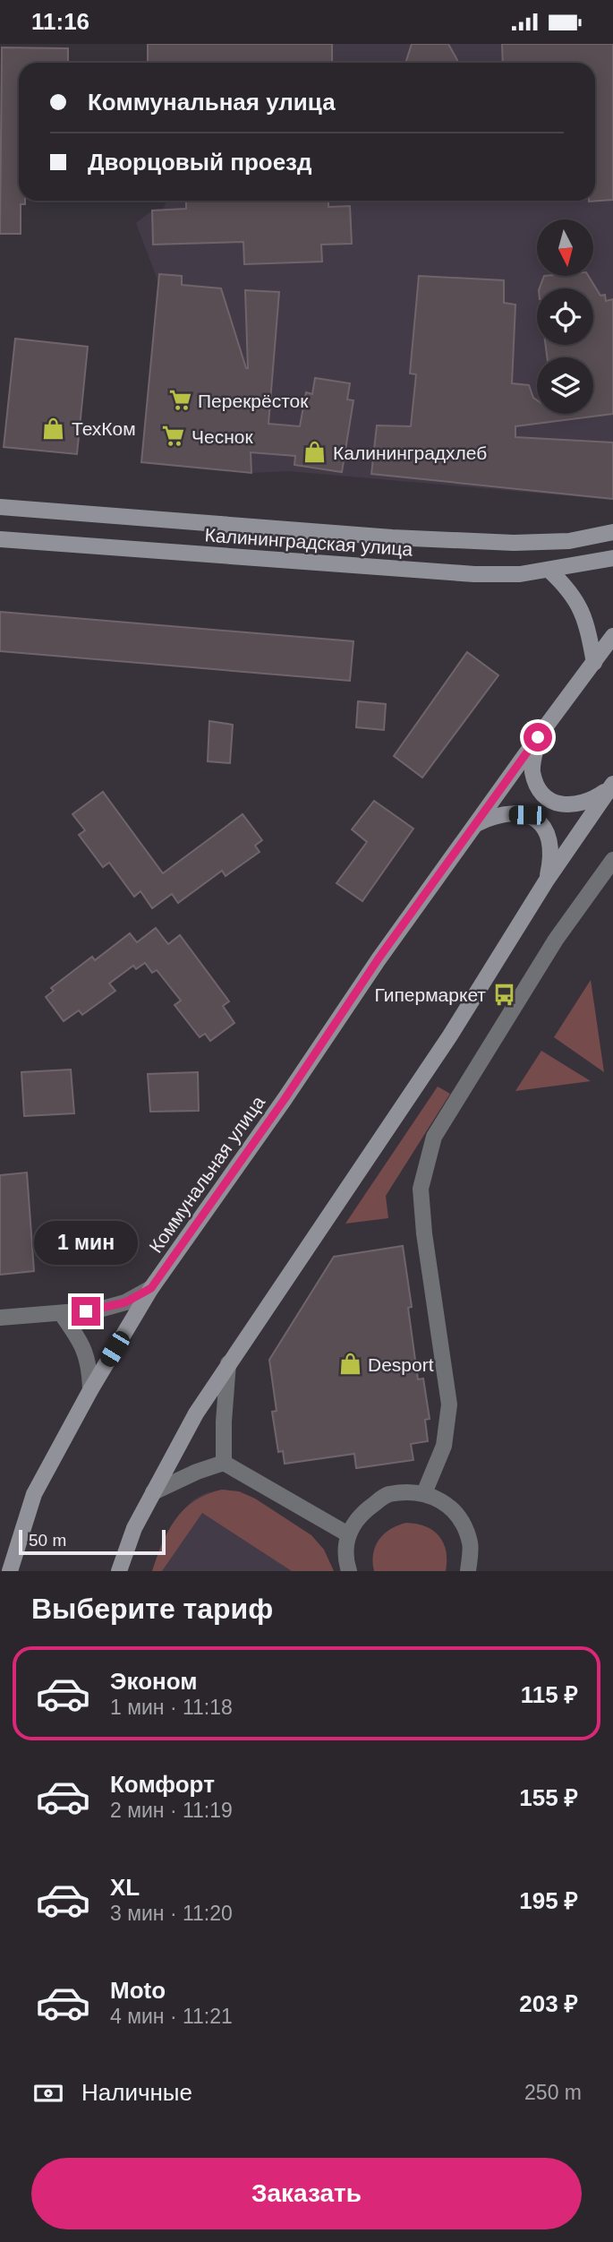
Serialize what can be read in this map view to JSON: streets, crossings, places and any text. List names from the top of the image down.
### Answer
{
  "streets": {
    "main road": ["Калининградская улица", "Коммунальная улица"]
  },
  "places": {
    "supermarket": ["Перекрёсток", "Чеснок"],
    "shop": ["ТехКом", "Калининградхлеб", "Desport"],
    "bus stop": ["Гипермаркет"]
  },
  "scale_bar": "50 m",
  "north": "bottom",
  "page": {
    "status": "11:16",
    "banner": ["Коммунальная улица", "Дворцовый проезд"],
    "bubble": "1 мин",
    "scale": "50 m",
    "heading": "Выберите тариф",
    "list": [
      {
        "name": "Эконом",
        "note": "1 мин · 11:18",
        "value": "115 ₽"
      },
      {
        "name": "Комфорт",
        "note": "2 мин · 11:19",
        "value": "155 ₽"
      },
      {
        "name": "XL",
        "note": "3 мин · 11:20",
        "value": "195 ₽"
      },
      {
        "name": "Moto",
        "note": "4 мин · 11:21",
        "value": "203 ₽"
      }
    ],
    "pay": ["Наличные", "250 m"],
    "buttons": "Заказать"
  }
}
